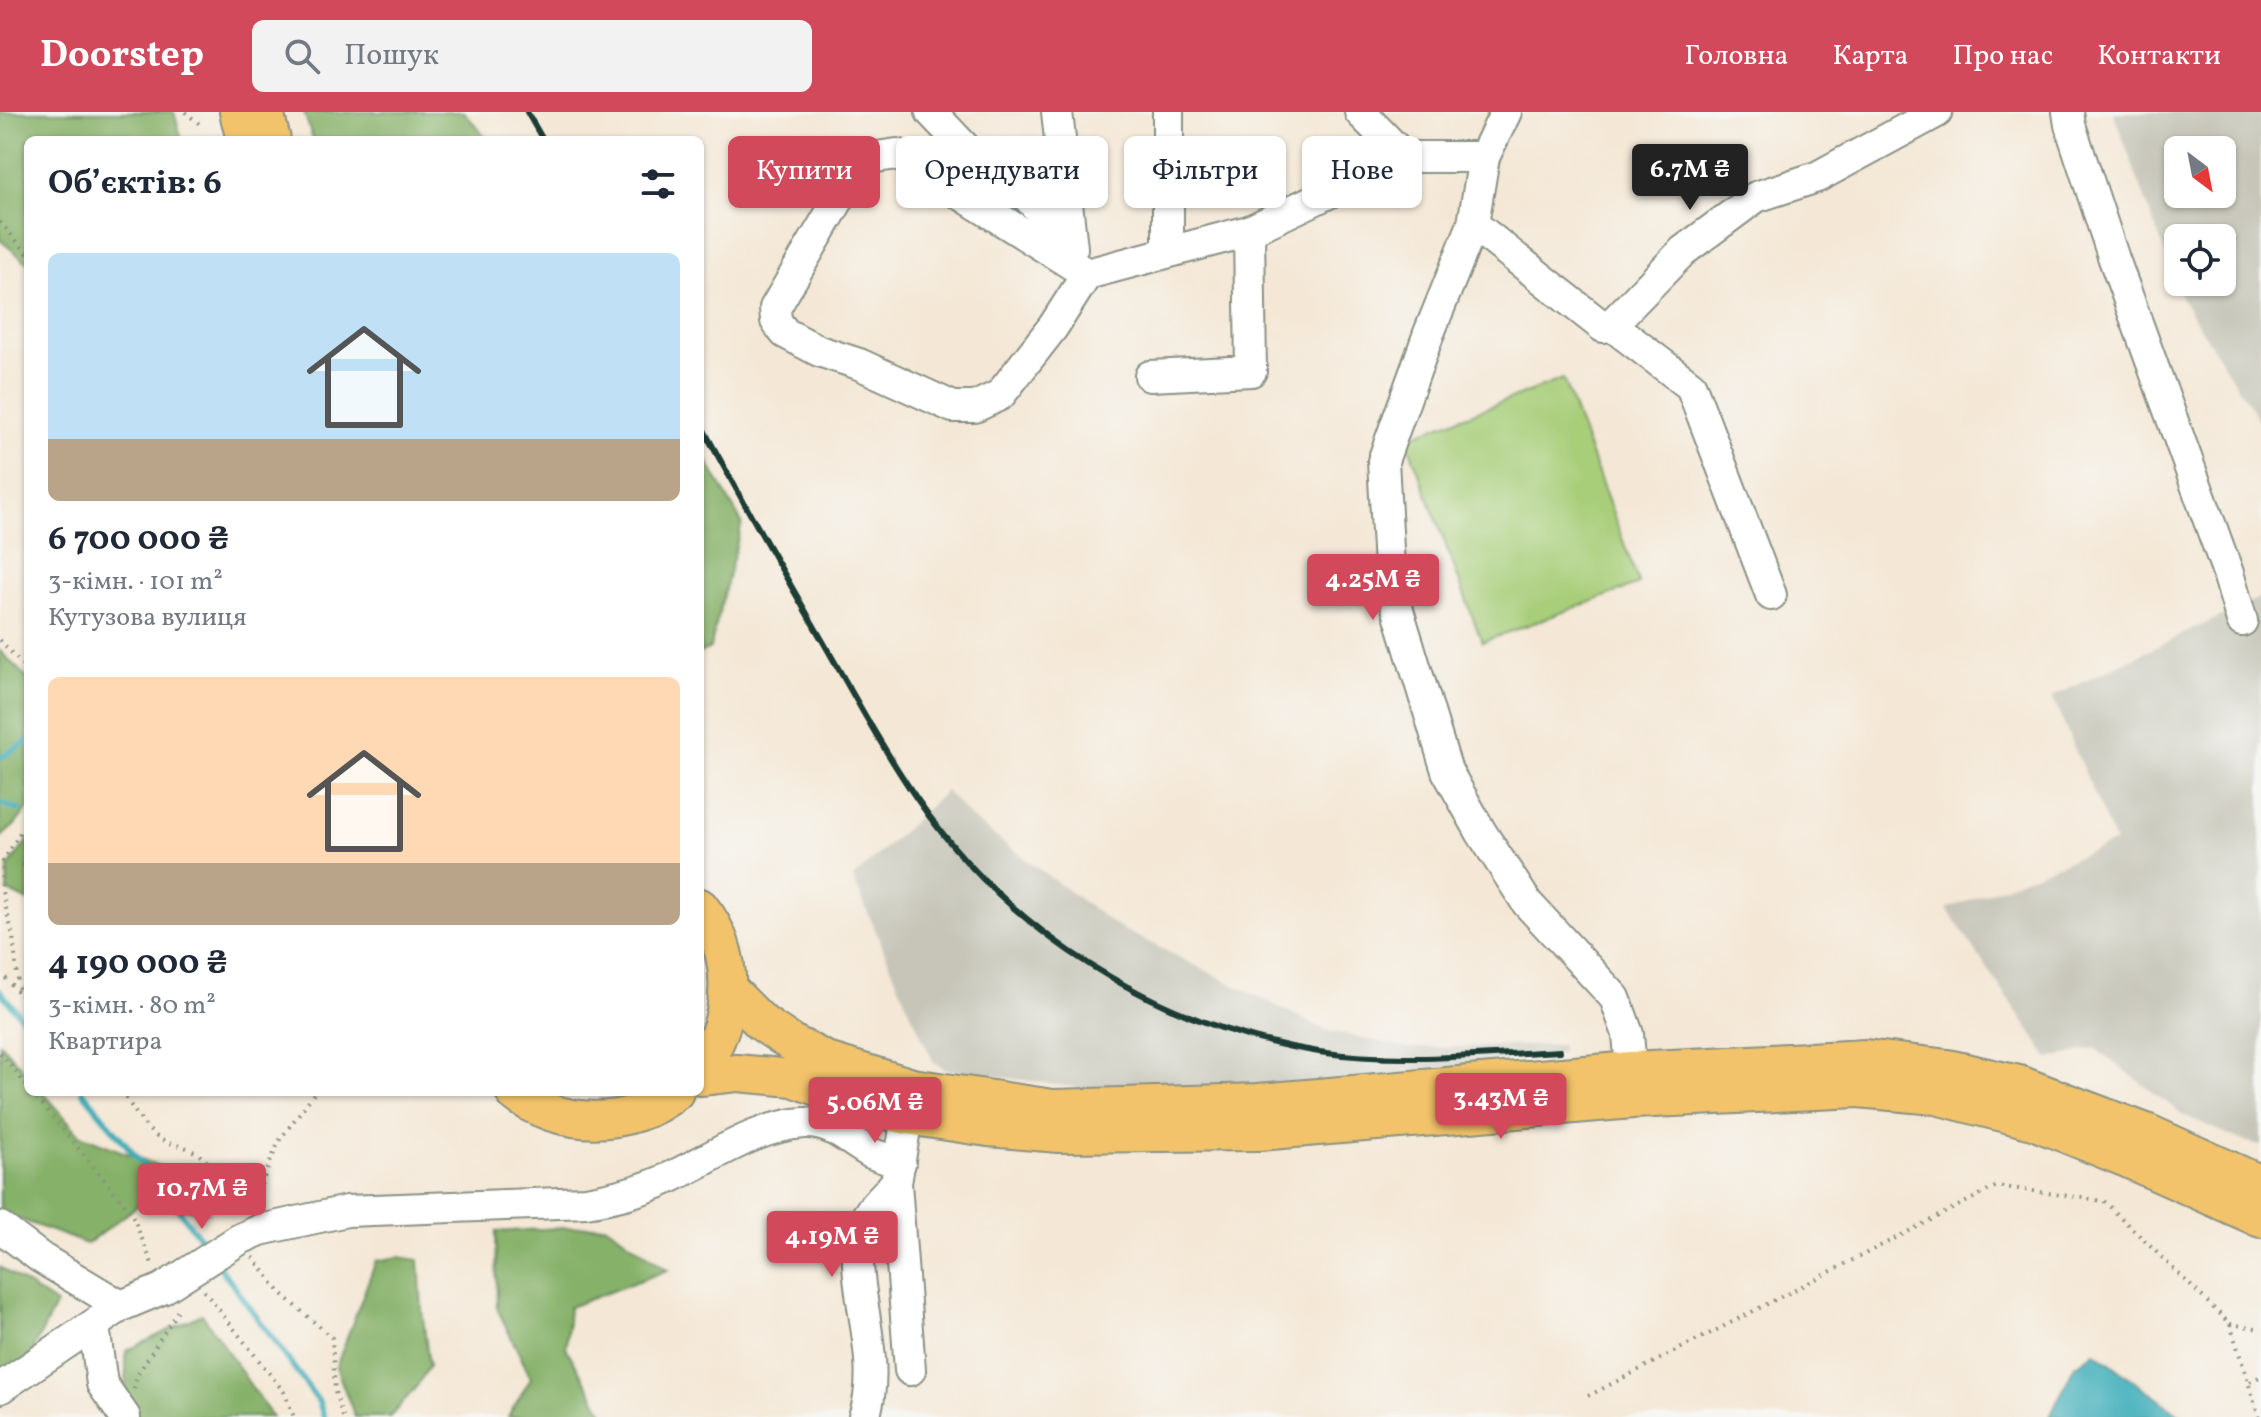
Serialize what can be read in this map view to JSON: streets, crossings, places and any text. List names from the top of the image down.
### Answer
{
  "north": "bottom right",
  "page": {
    "header": "Doorstep",
    "search": "Пошук",
    "nav": [
      "Головна",
      "Карта",
      "Про нас",
      "Контакти"
    ],
    "chip": [
      "Купити",
      "Орендувати",
      "Фільтри",
      "Нове"
    ],
    "heading": "Об’єктів: 6",
    "price": [
      "6.7M ₴",
      "4.25M ₴",
      "3.43M ₴",
      "5.06M ₴",
      "10.7M ₴",
      "4.19M ₴"
    ],
    "list": [
      {
        "name": "6 700 000 ₴",
        "note": "3-кімн. · 101 m² · Кутузова вулиця"
      },
      {
        "name": "4 190 000 ₴",
        "note": "3-кімн. · 80 m² · Квартира"
      }
    ]
  }
}
